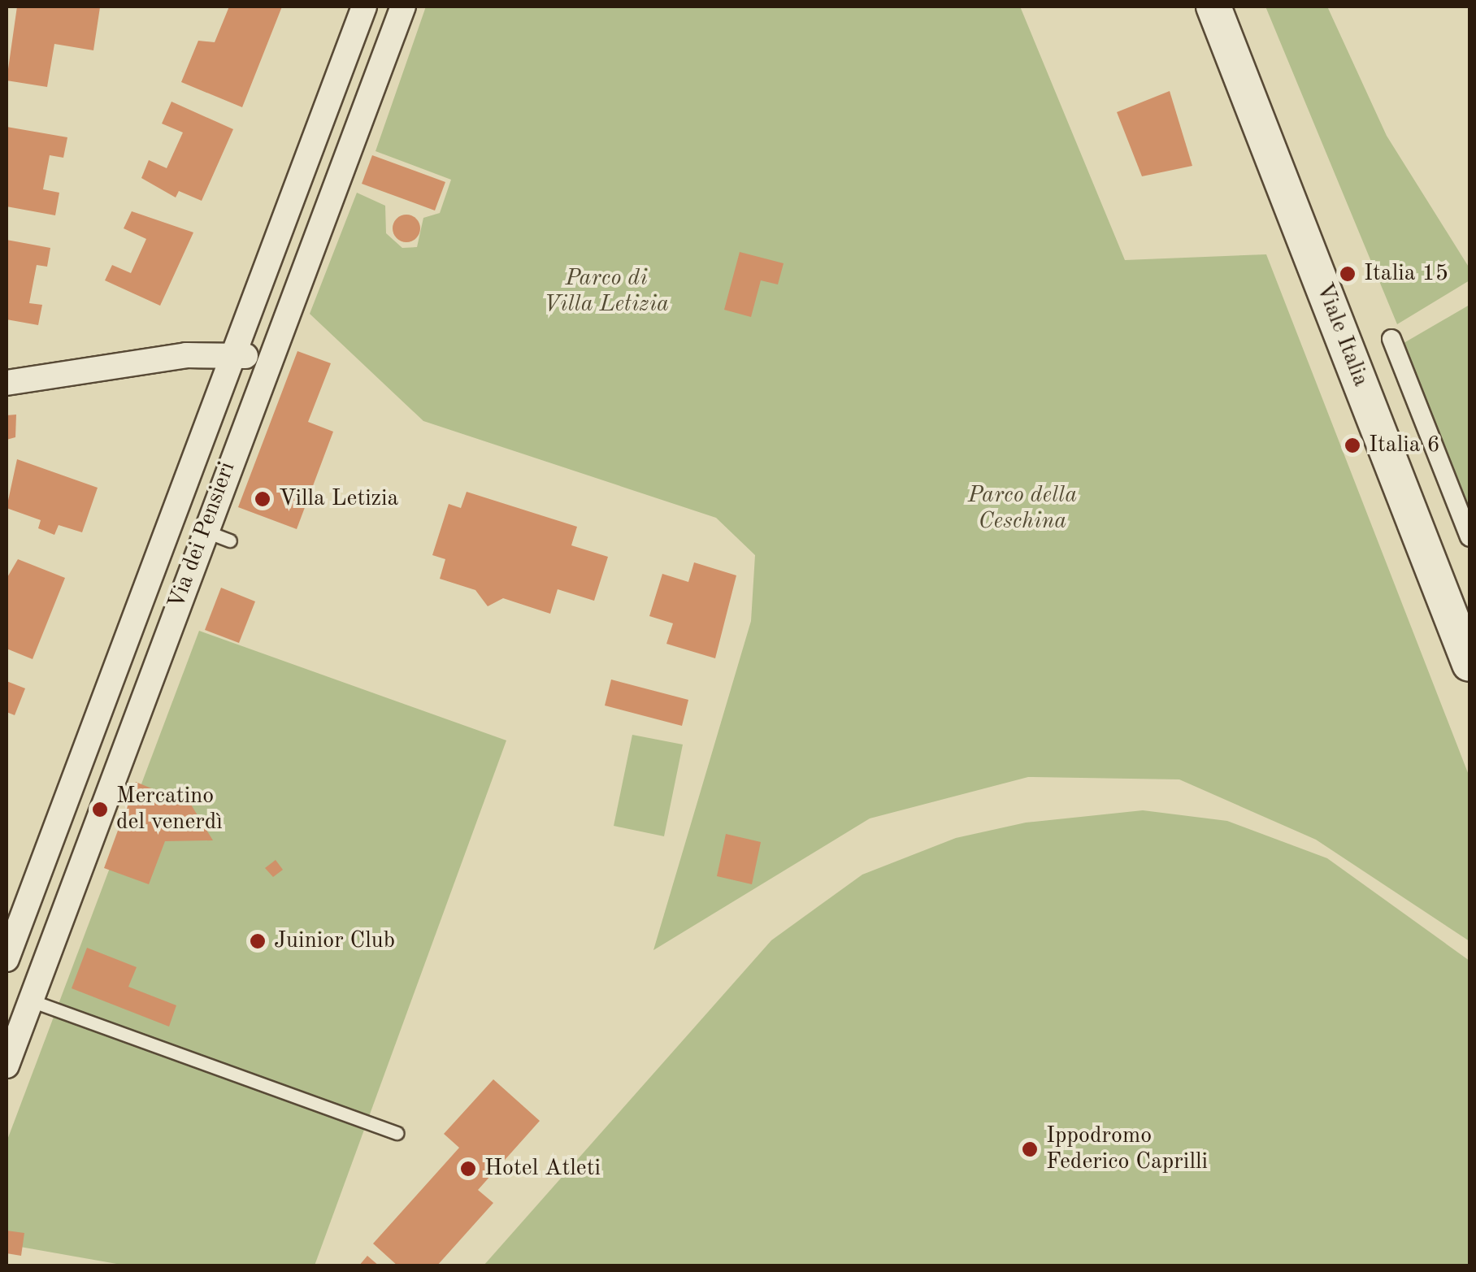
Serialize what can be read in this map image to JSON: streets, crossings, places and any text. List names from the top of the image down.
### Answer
{
  "streets": {
    "main road": ["Viale Italia"],
    "street": ["Via dei Pensieri"]
  },
  "parks": ["Parco di Villa Letizia", "Parco della Ceschina"],
  "places": [
    "Italia 15",
    "Italia 6",
    "Villa Letizia",
    "Mercatino del venerdì",
    "Juinior Club",
    "Ippodromo Federico Caprilli",
    "Hotel Atleti"
  ]
}
